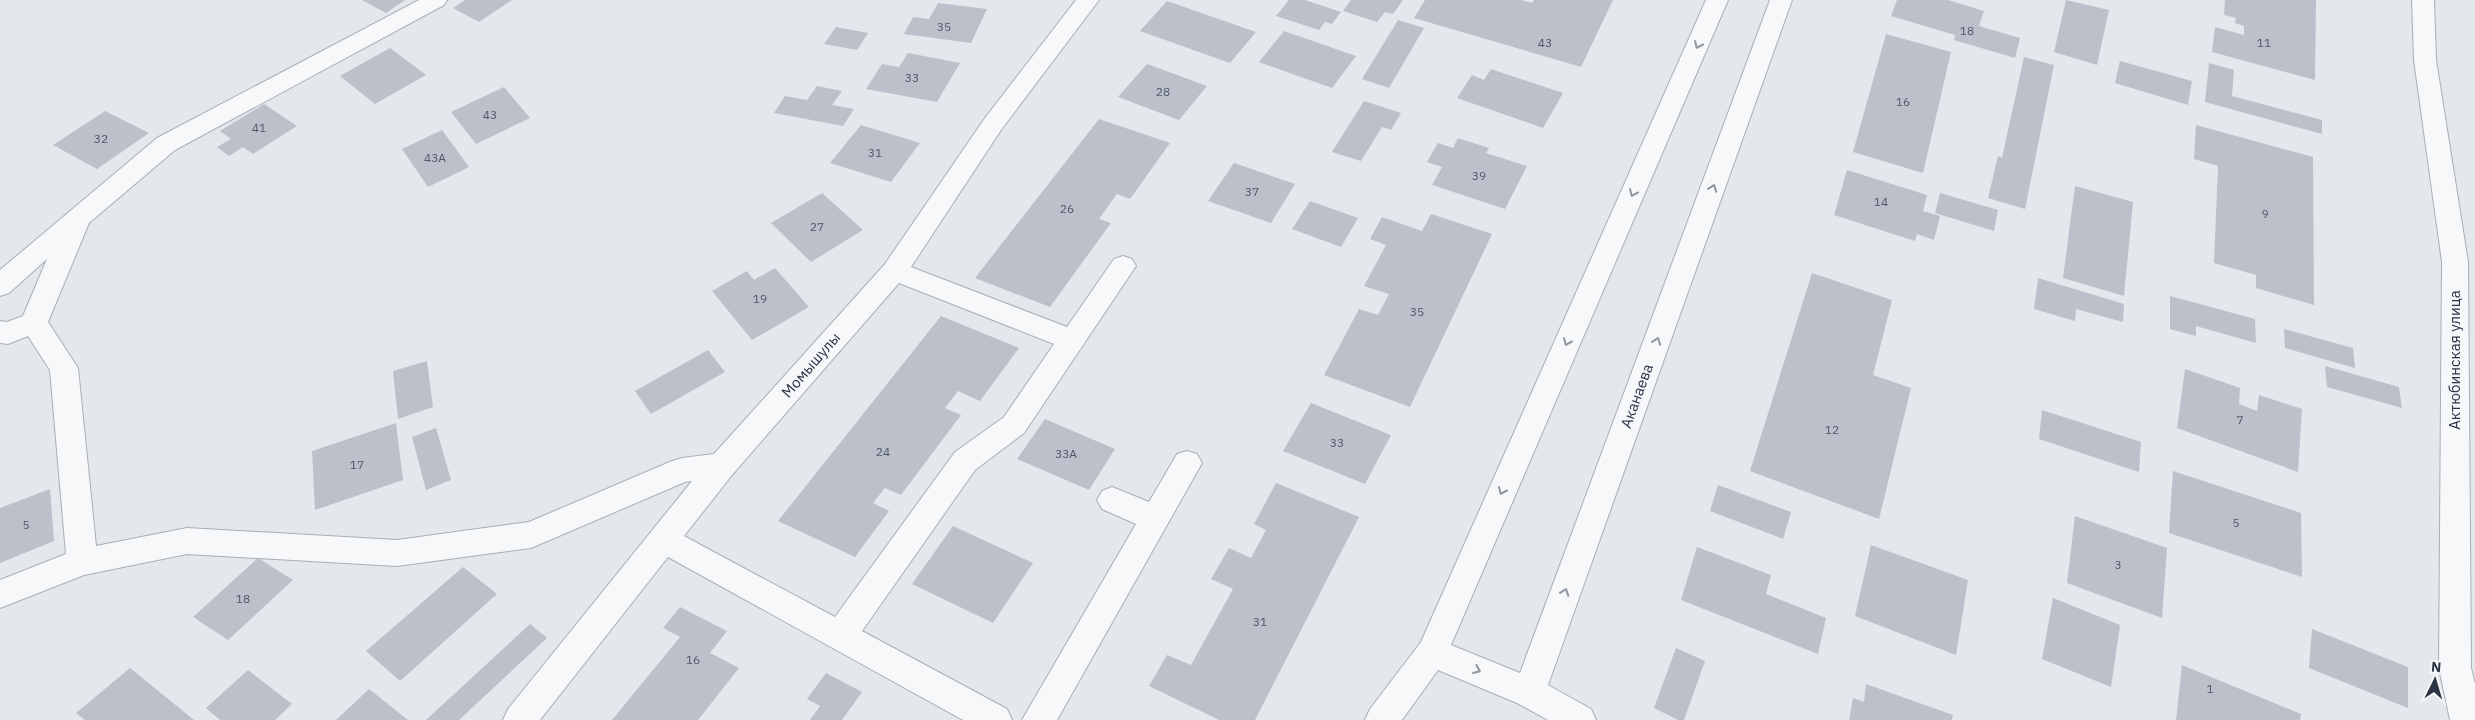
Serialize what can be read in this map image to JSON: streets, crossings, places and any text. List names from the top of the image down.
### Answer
{
  "streets": {
    "street": ["Актюбинская улица", "Момышулы", "Аканаева"]
  },
  "house_numbers": [
    "35",
    "18",
    "43",
    "11",
    "33",
    "28",
    "16",
    "43",
    "41",
    "32",
    "31",
    "43А",
    "39",
    "37",
    "14",
    "26",
    "9",
    "27",
    "19",
    "35",
    "7",
    "12",
    "33",
    "24",
    "33А",
    "17",
    "5",
    "5",
    "3",
    "18",
    "31",
    "16",
    "1"
  ],
  "north": "top"
}
